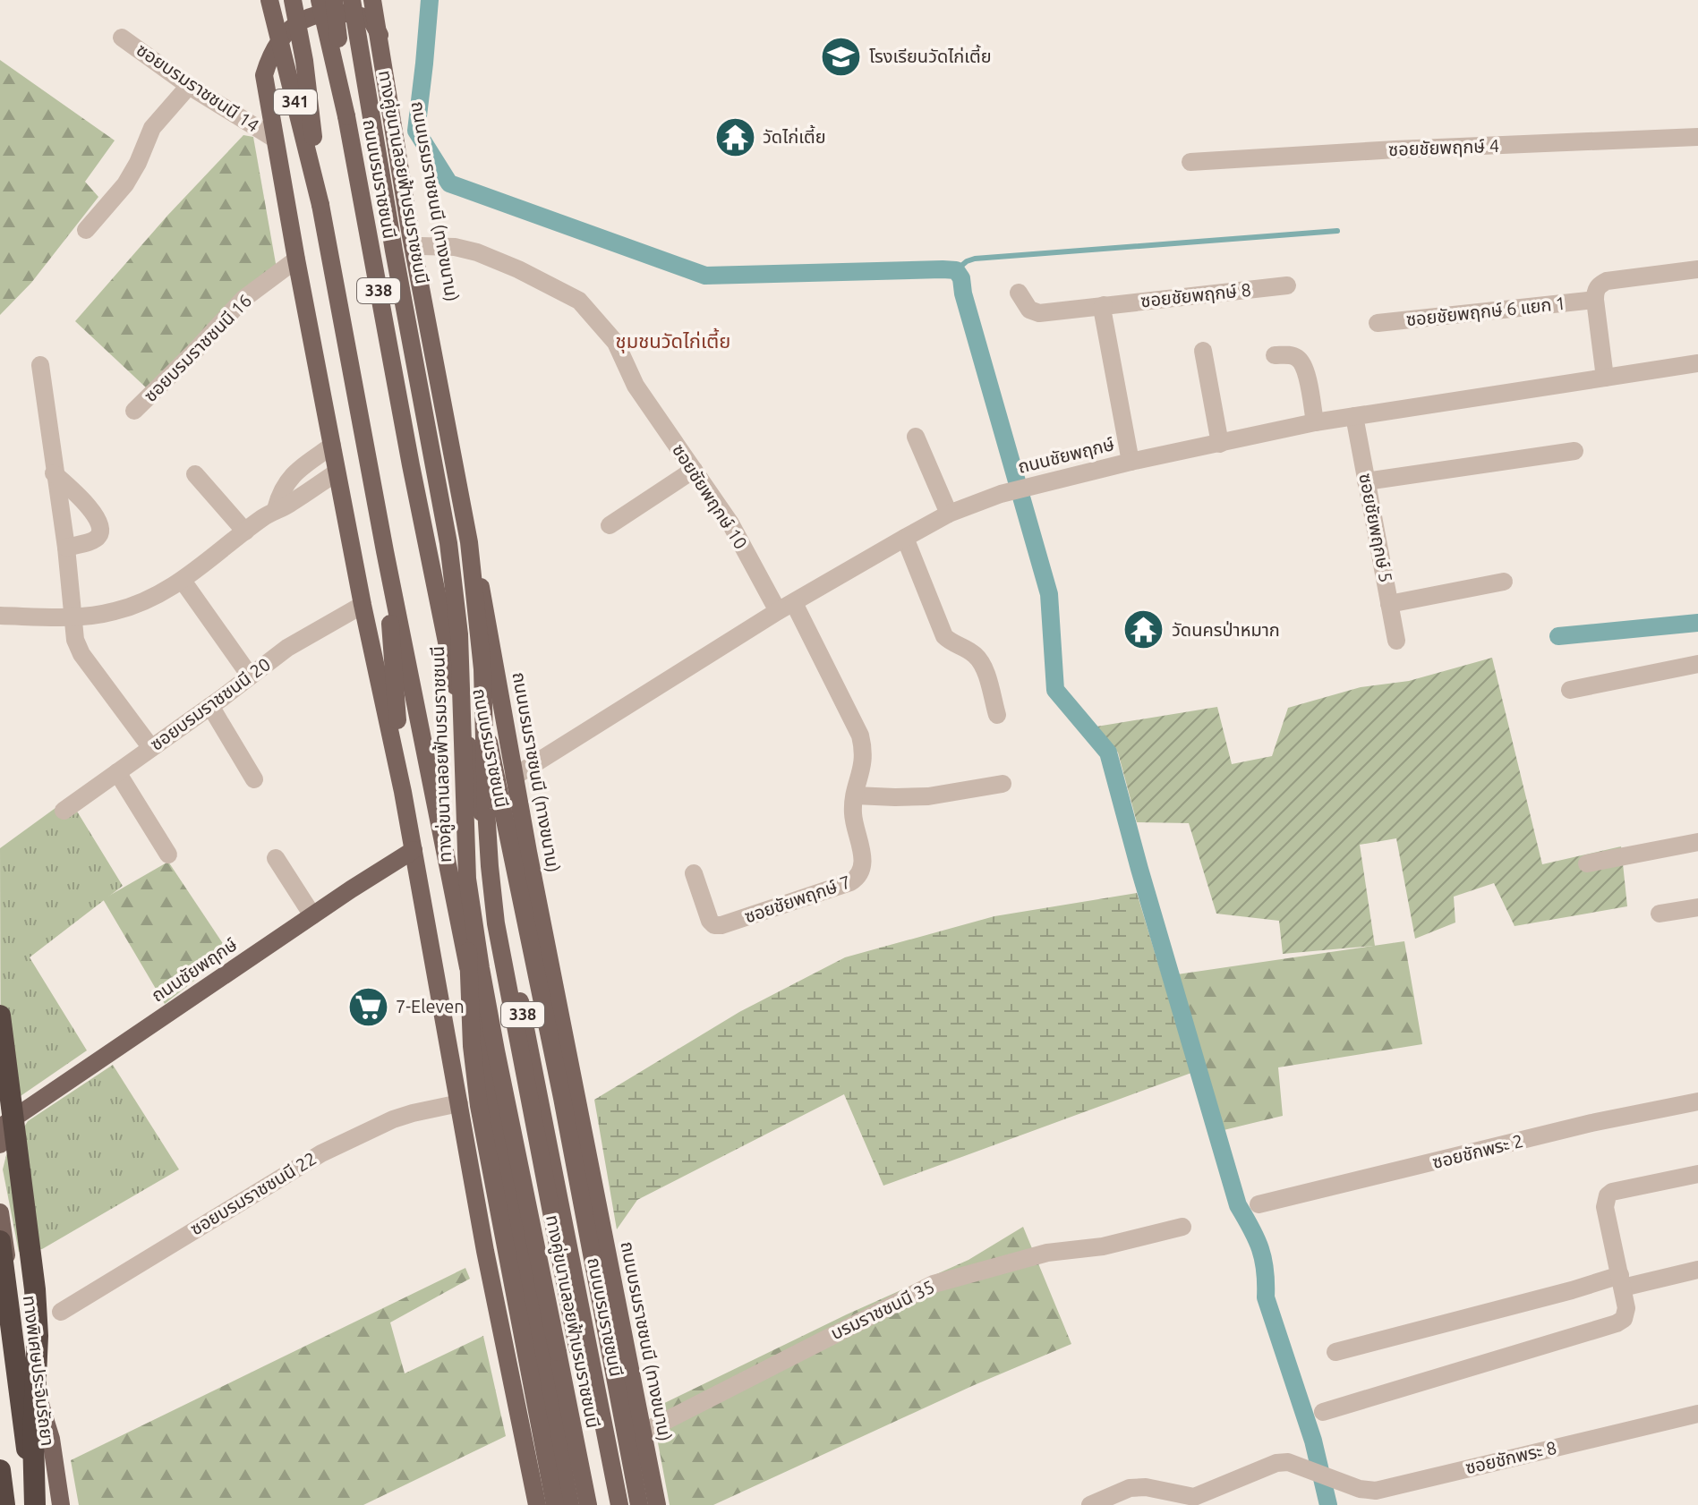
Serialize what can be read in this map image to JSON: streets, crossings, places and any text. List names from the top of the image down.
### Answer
{
  "streets": {
    "highway": ["ทางพิเศษประจิมรัถยา"],
    "main road": [
      "341",
      "ทางคู่ขนานลอยฟ้าบรมราชชนนี",
      "ถนนบรมราชชนนี",
      "ถนนบรมราชชนนี (ทางขนาน)",
      "338",
      "ถนนชัยพฤกษ์"
    ],
    "street": [
      "ซอยบรมราชชนนี 14",
      "ซอยชัยพฤกษ์ 4",
      "ซอยชัยพฤกษ์ 8",
      "ซอยชัยพฤกษ์ 6 แยก 1",
      "ซอยบรมราชชนนี 16",
      "ซอยชัยพฤกษ์ 10",
      "ซอยชัยพฤกษ์ 5",
      "ซอยบรมราชชนนี 20",
      "ซอยชัยพฤกษ์ 7",
      "ซอยชักพระ 2",
      "ซอยบรมราชชนนี 22",
      "บรมราชชนนี 35",
      "ซอยชักพระ 8"
    ]
  },
  "crossings": [
    ["ซอยบรมราชชนนี 14", "ถนนบรมราชชนนี (ทางขนาน)"],
    ["341", "ถนนบรมราชชนนี"],
    ["341", "338"],
    ["ถนนบรมราชชนนี (ทางขนาน)", "ถนนชัยพฤกษ์"],
    ["ถนนบรมราชชนนี (ทางขนาน)", "ซอยชัยพฤกษ์ 10"],
    ["ถนนบรมราชชนนี (ทางขนาน)", "บรมราชชนนี 35"],
    ["ถนนชัยพฤกษ์", "ซอยชัยพฤกษ์ 10"],
    ["ถนนชัยพฤกษ์", "ซอยชัยพฤกษ์ 5"],
    ["ถนนชัยพฤกษ์", "ซอยชัยพฤกษ์ 7"],
    ["ซอยชัยพฤกษ์ 10", "ซอยชัยพฤกษ์ 7"]
  ],
  "districts": ["ชุมชนวัดไก่เตี้ย"],
  "places": {
    "school or university": ["โรงเรียนวัดไก่เตี้ย"],
    "temple": ["วัดไก่เตี้ย", "วัดนครป่าหมาก"],
    "supermarket": ["7-Eleven"]
  }
}
